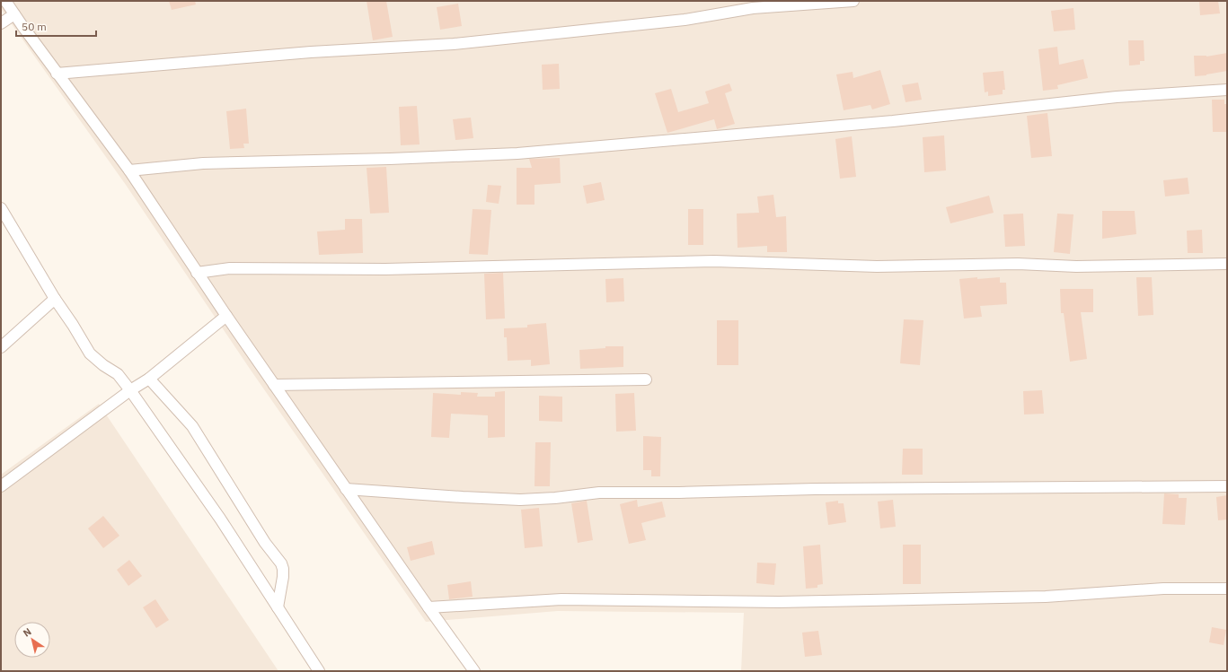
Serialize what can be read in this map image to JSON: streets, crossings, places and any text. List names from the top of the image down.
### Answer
{
  "scale_bar": "50 m",
  "north": "top left"
}
